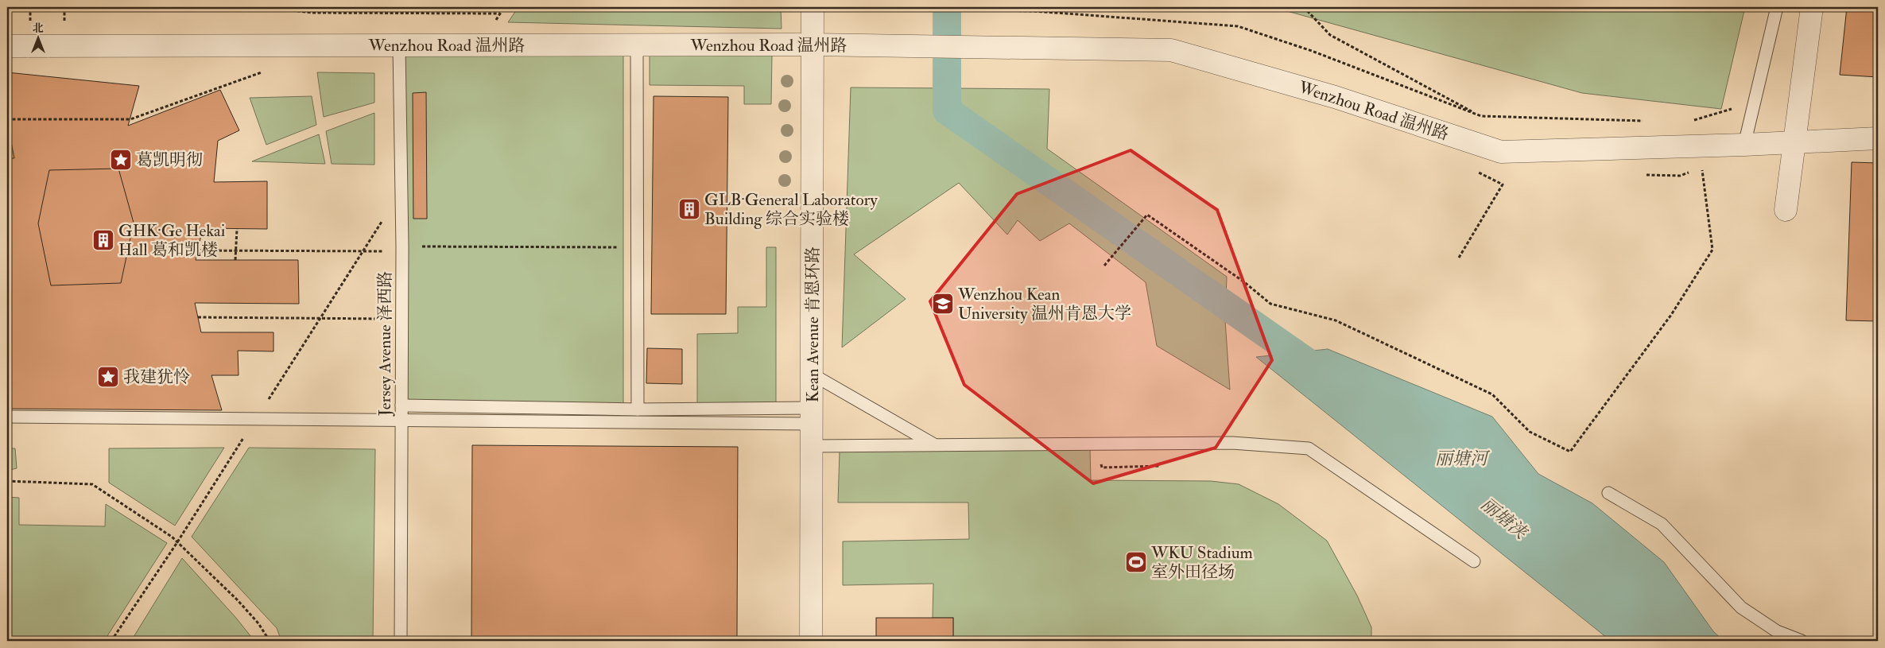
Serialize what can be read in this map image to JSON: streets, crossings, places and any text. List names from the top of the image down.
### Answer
{
  "streets": {
    "street": ["Wenzhou Road 温州路", "Kean Avenue 肯恩环路"],
    "lane": ["Jersey Avenue 泽西路"]
  },
  "crossings": [
    ["Wenzhou Road 温州路", "Kean Avenue 肯恩环路"],
    ["Wenzhou Road 温州路", "Jersey Avenue 泽西路"]
  ],
  "water": ["丽塘河", "丽塘浃"],
  "places": {
    "place": ["葛凯明彻", "我建犹怜"],
    "building": ["GLB·General Laboratory Building 综合实验楼", "GHK·Ge Hekai Hall 葛和凯楼"],
    "school or university": ["Wenzhou Kean University 温州肯恩大学"],
    "sports": ["WKU Stadium 室外田径场"]
  },
  "north": "top"
}
